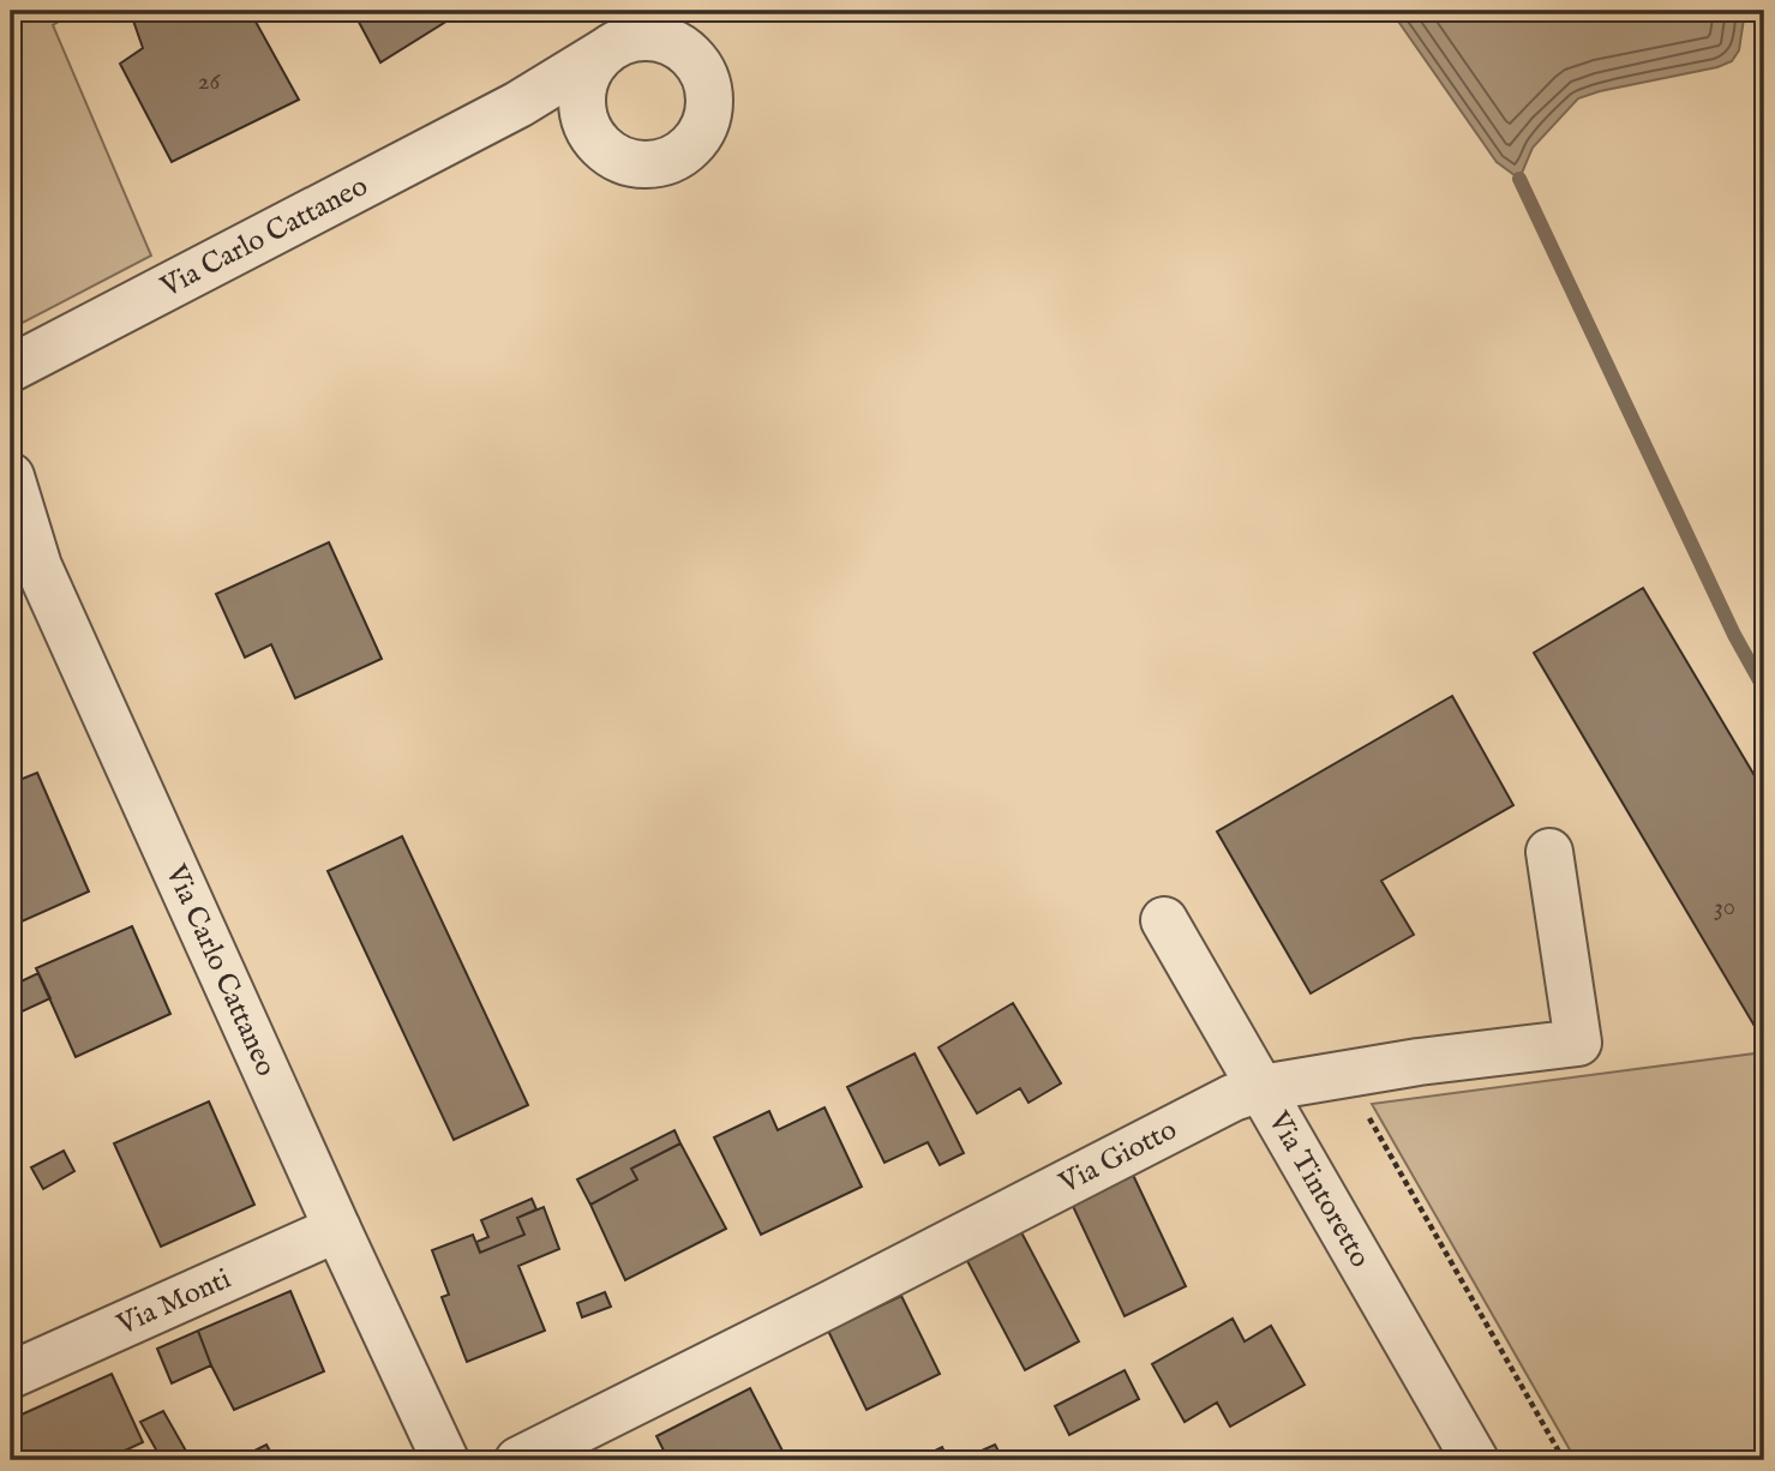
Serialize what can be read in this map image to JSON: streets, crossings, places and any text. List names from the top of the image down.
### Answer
{
  "streets": {
    "street": [
      "Via Carlo Cattaneo",
      "Via Giotto",
      "Via Tintoretto",
      "Via Monti"
    ]
  },
  "crossings": [
    ["Via Carlo Cattaneo", "Via Monti"],
    ["Via Giotto", "Via Tintoretto"]
  ],
  "house_numbers": ["26", "30"]
}
